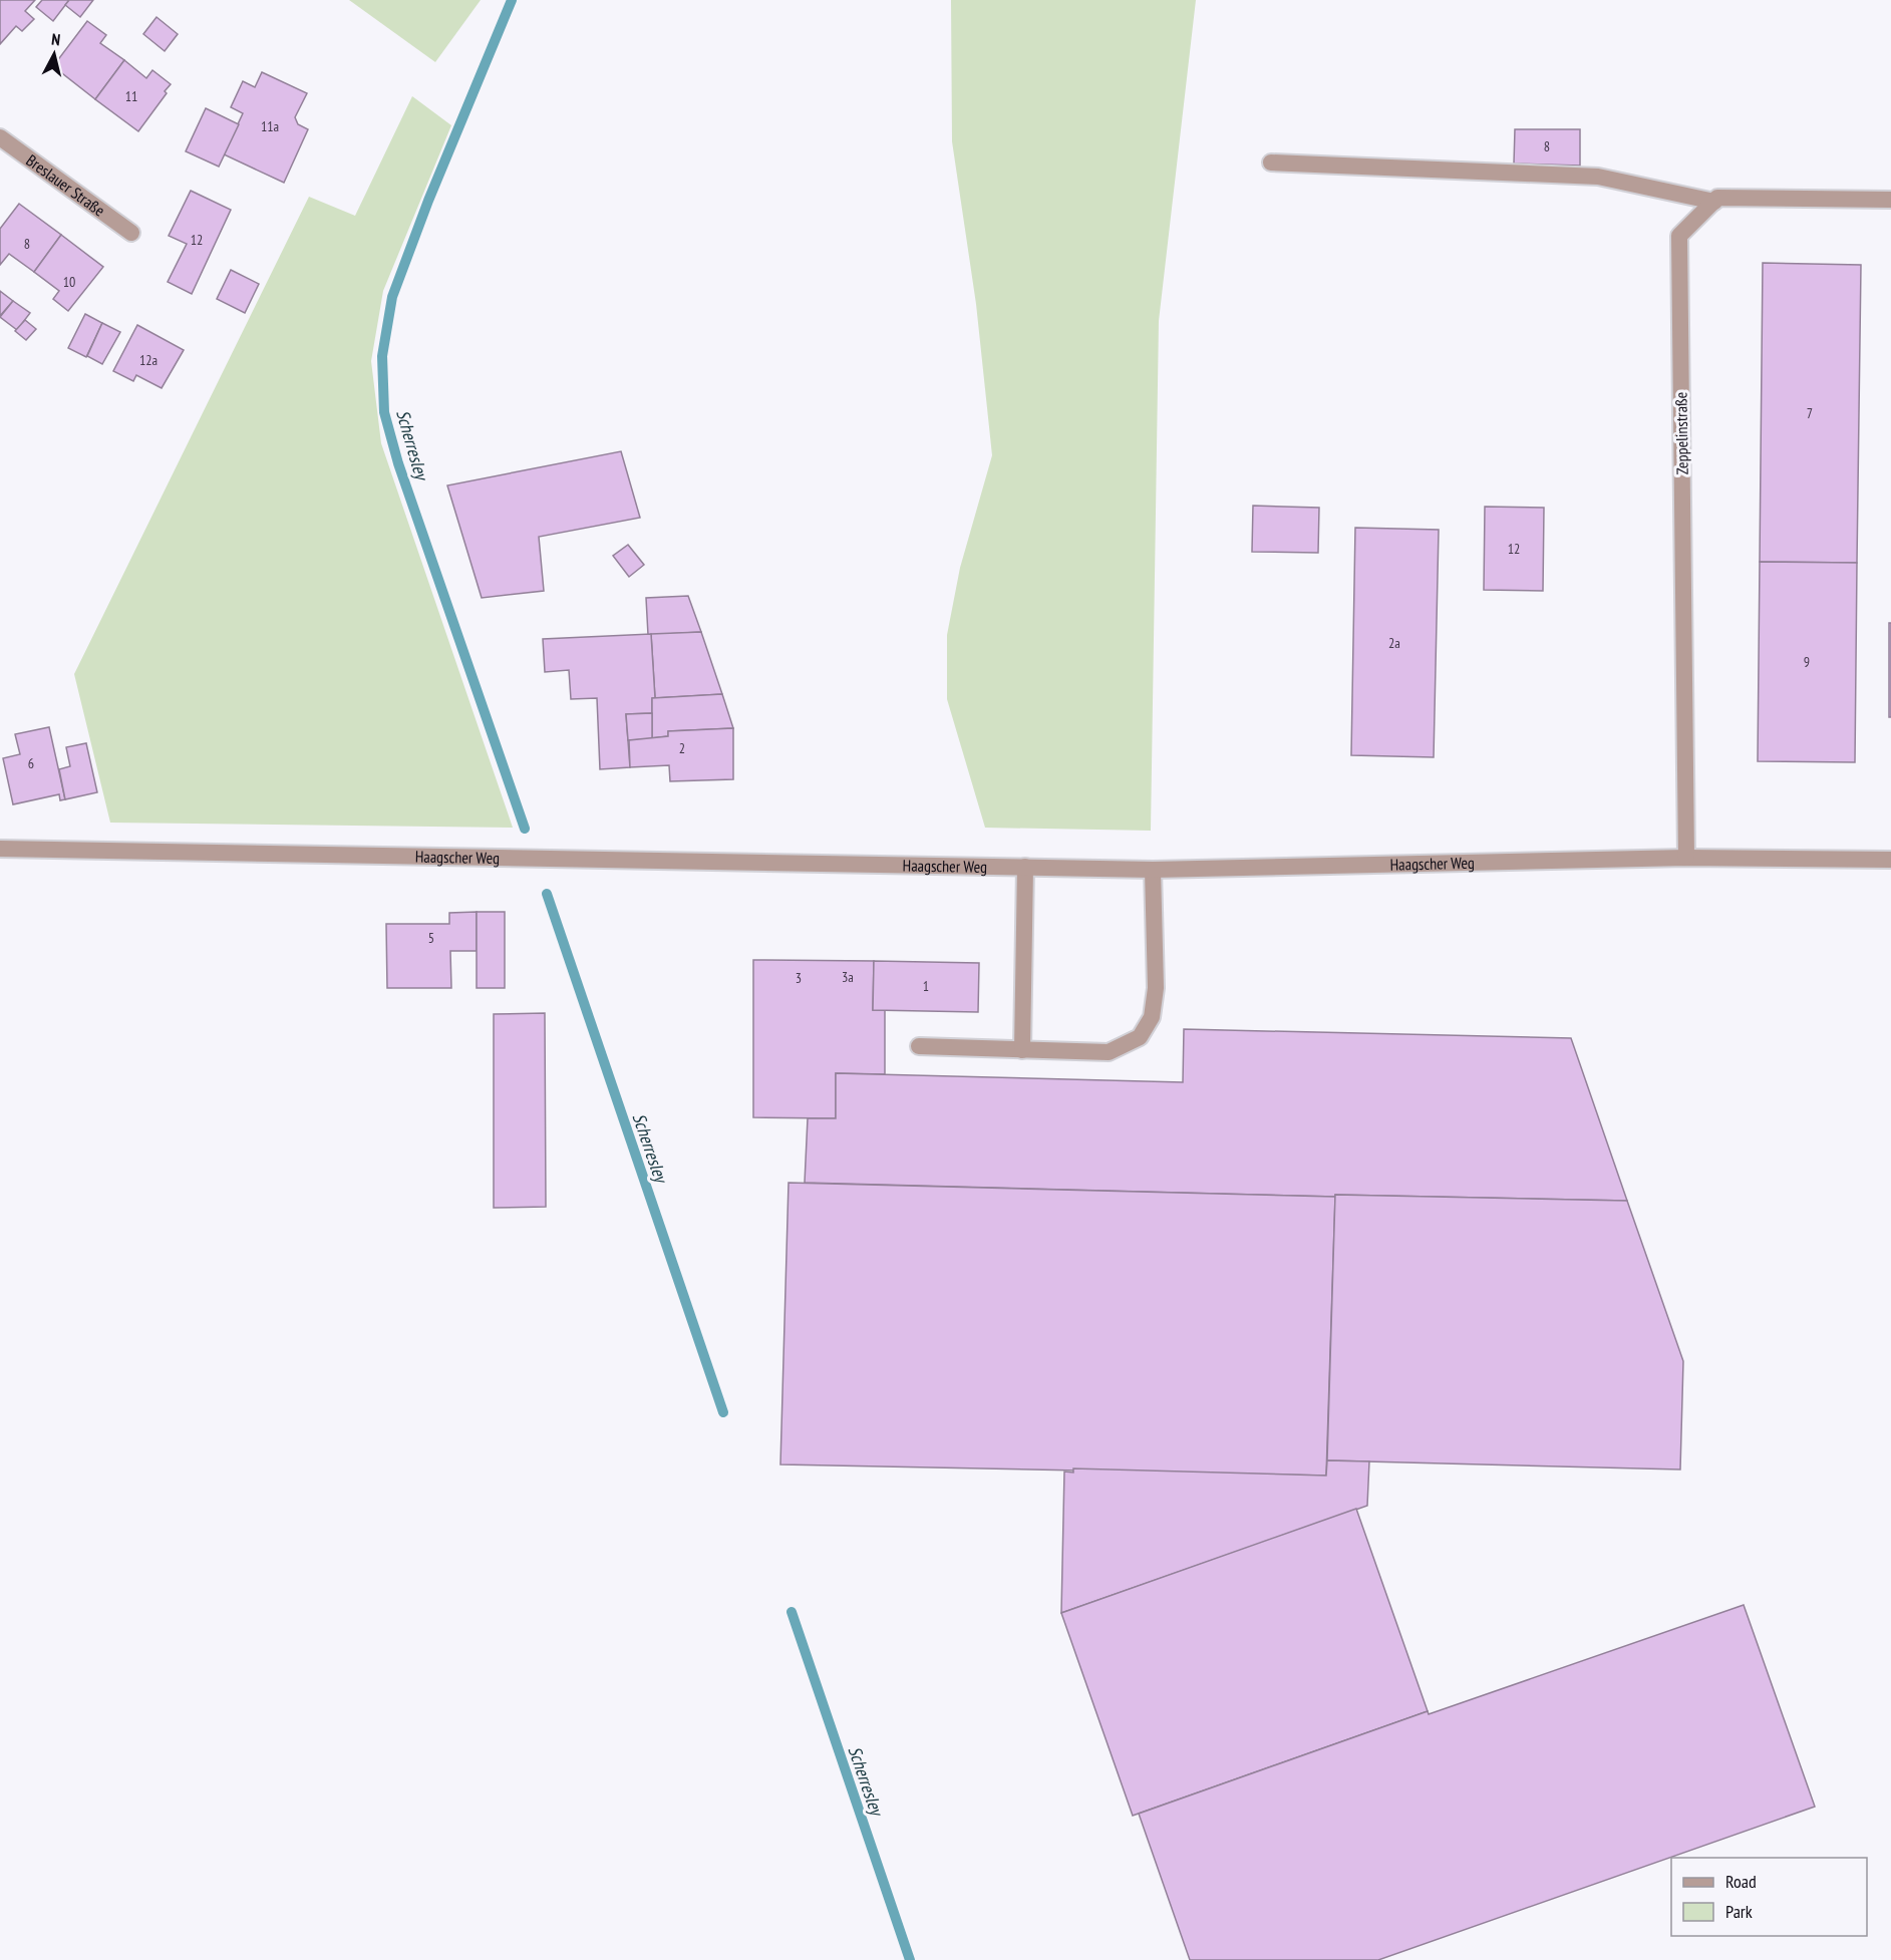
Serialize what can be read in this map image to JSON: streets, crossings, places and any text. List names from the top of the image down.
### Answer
{
  "streets": {
    "street": ["Breslauer Straße", "Zeppelinstraße", "Haagscher Weg"]
  },
  "crossings": [
    ["Zeppelinstraße", "Haagscher Weg"]
  ],
  "water": ["Scherresley"],
  "house_numbers": [
    "11",
    "11a",
    "8",
    "12",
    "8",
    "10",
    "12a",
    "7",
    "12",
    "2a",
    "9",
    "2",
    "6",
    "5",
    "3a",
    "3",
    "1"
  ],
  "legend": ["Road", "Park"],
  "north": "top"
}
